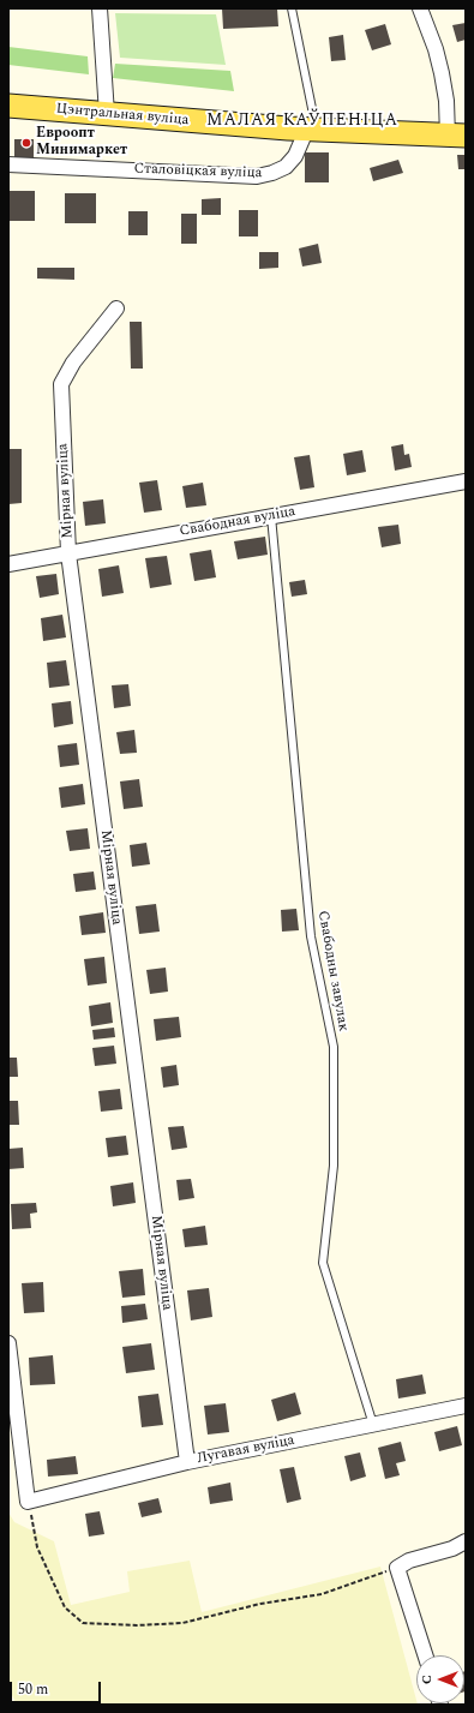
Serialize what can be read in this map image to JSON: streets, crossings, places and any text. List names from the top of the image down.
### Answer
{
  "streets": {
    "main road": ["Цэнтральная вуліца"],
    "street": [
      "Сталовіцкая вуліца",
      "Мірная вуліца",
      "Свабодная вуліца",
      "Лугавая вуліца"
    ],
    "lane": ["Свабодны завулак"]
  },
  "crossings": [
    ["Цэнтральная вуліца", "Сталовіцкая вуліца"],
    ["Мірная вуліца", "Свабодная вуліца"],
    ["Мірная вуліца", "Лугавая вуліца"],
    ["Свабодная вуліца", "Свабодны завулак"],
    ["Свабодны завулак", "Лугавая вуліца"]
  ],
  "districts": ["МАЛАЯ КАЎПЕНІЦА"],
  "places": ["Евроопт Минимаркет"],
  "scale_bar": "50 m",
  "north": "left"
}
